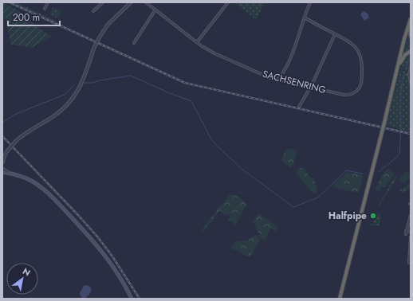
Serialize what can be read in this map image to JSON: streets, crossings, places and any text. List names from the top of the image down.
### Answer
{
  "streets": {
    "street": ["SACHSENRING"]
  },
  "places": ["Halfpipe"],
  "scale_bar": "200 m",
  "north": "top right"
}
